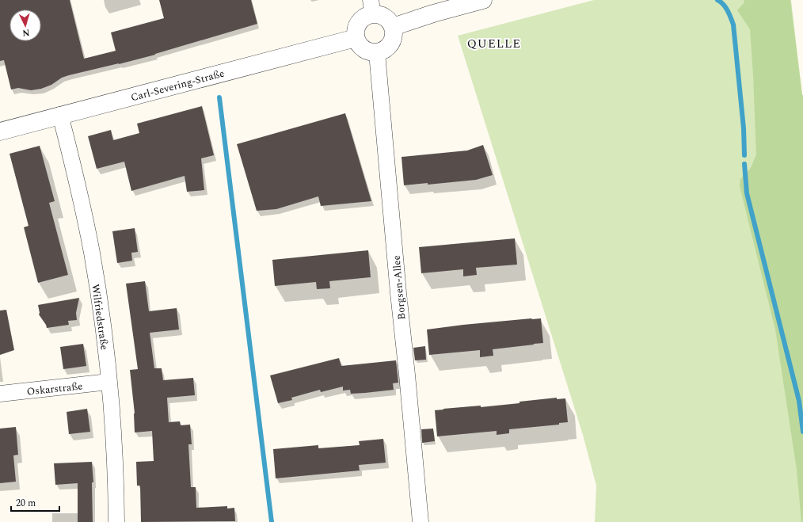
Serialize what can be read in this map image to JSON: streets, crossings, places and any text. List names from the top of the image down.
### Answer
{
  "streets": {
    "street": [
      "Carl-Severing-Straße",
      "Borgsen-Allee",
      "Wilfriedstraße",
      "Oskarstraße"
    ]
  },
  "crossings": [
    ["Carl-Severing-Straße", "Borgsen-Allee"],
    ["Carl-Severing-Straße", "Wilfriedstraße"],
    ["Wilfriedstraße", "Oskarstraße"]
  ],
  "districts": ["QUELLE"],
  "scale_bar": "20 m",
  "north": "bottom"
}
